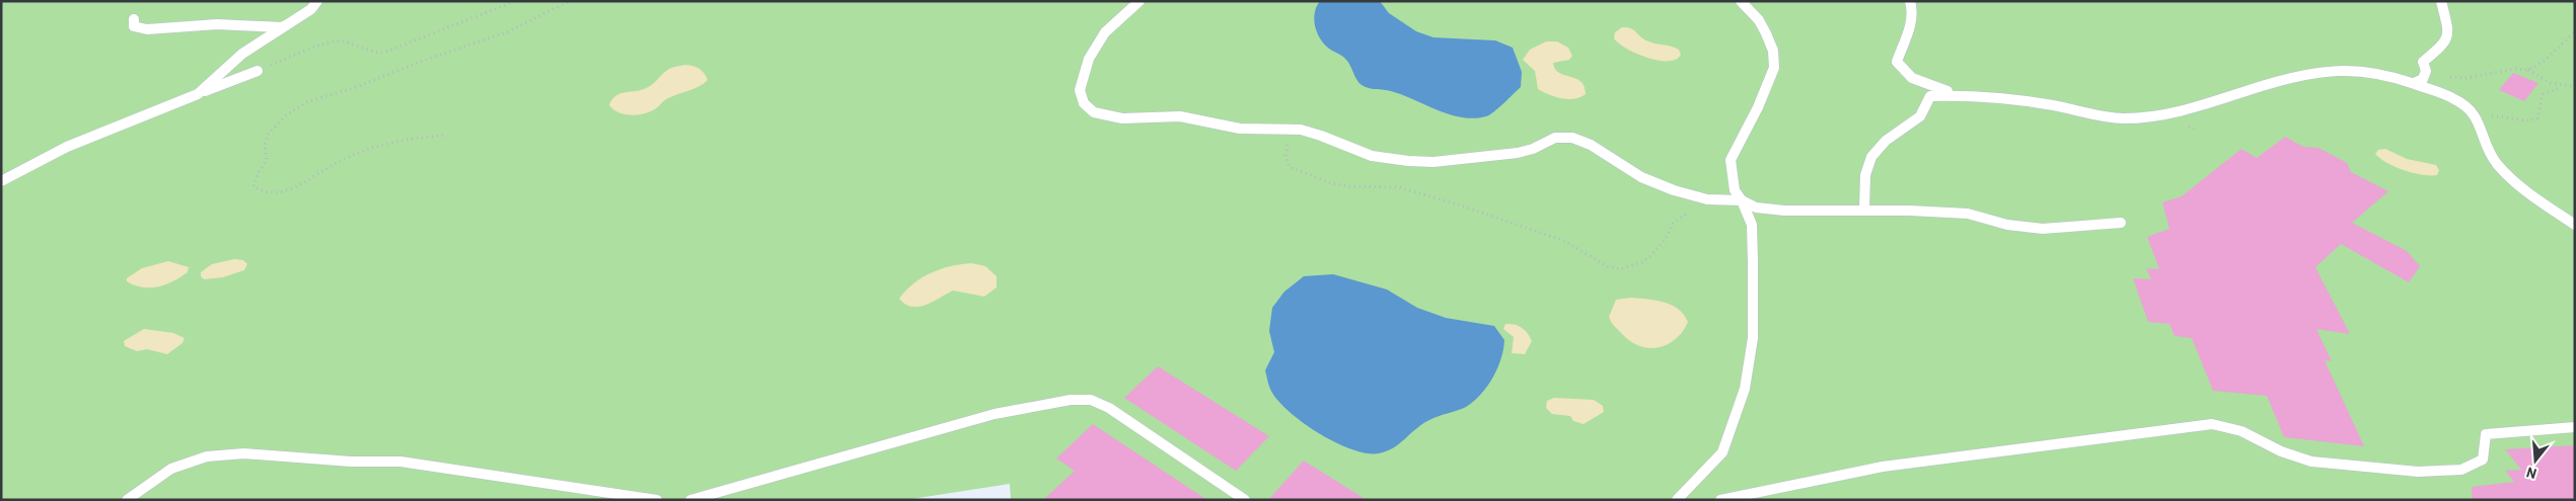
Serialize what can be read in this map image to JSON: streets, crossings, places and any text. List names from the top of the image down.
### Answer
{
  "north": "bottom"
}
